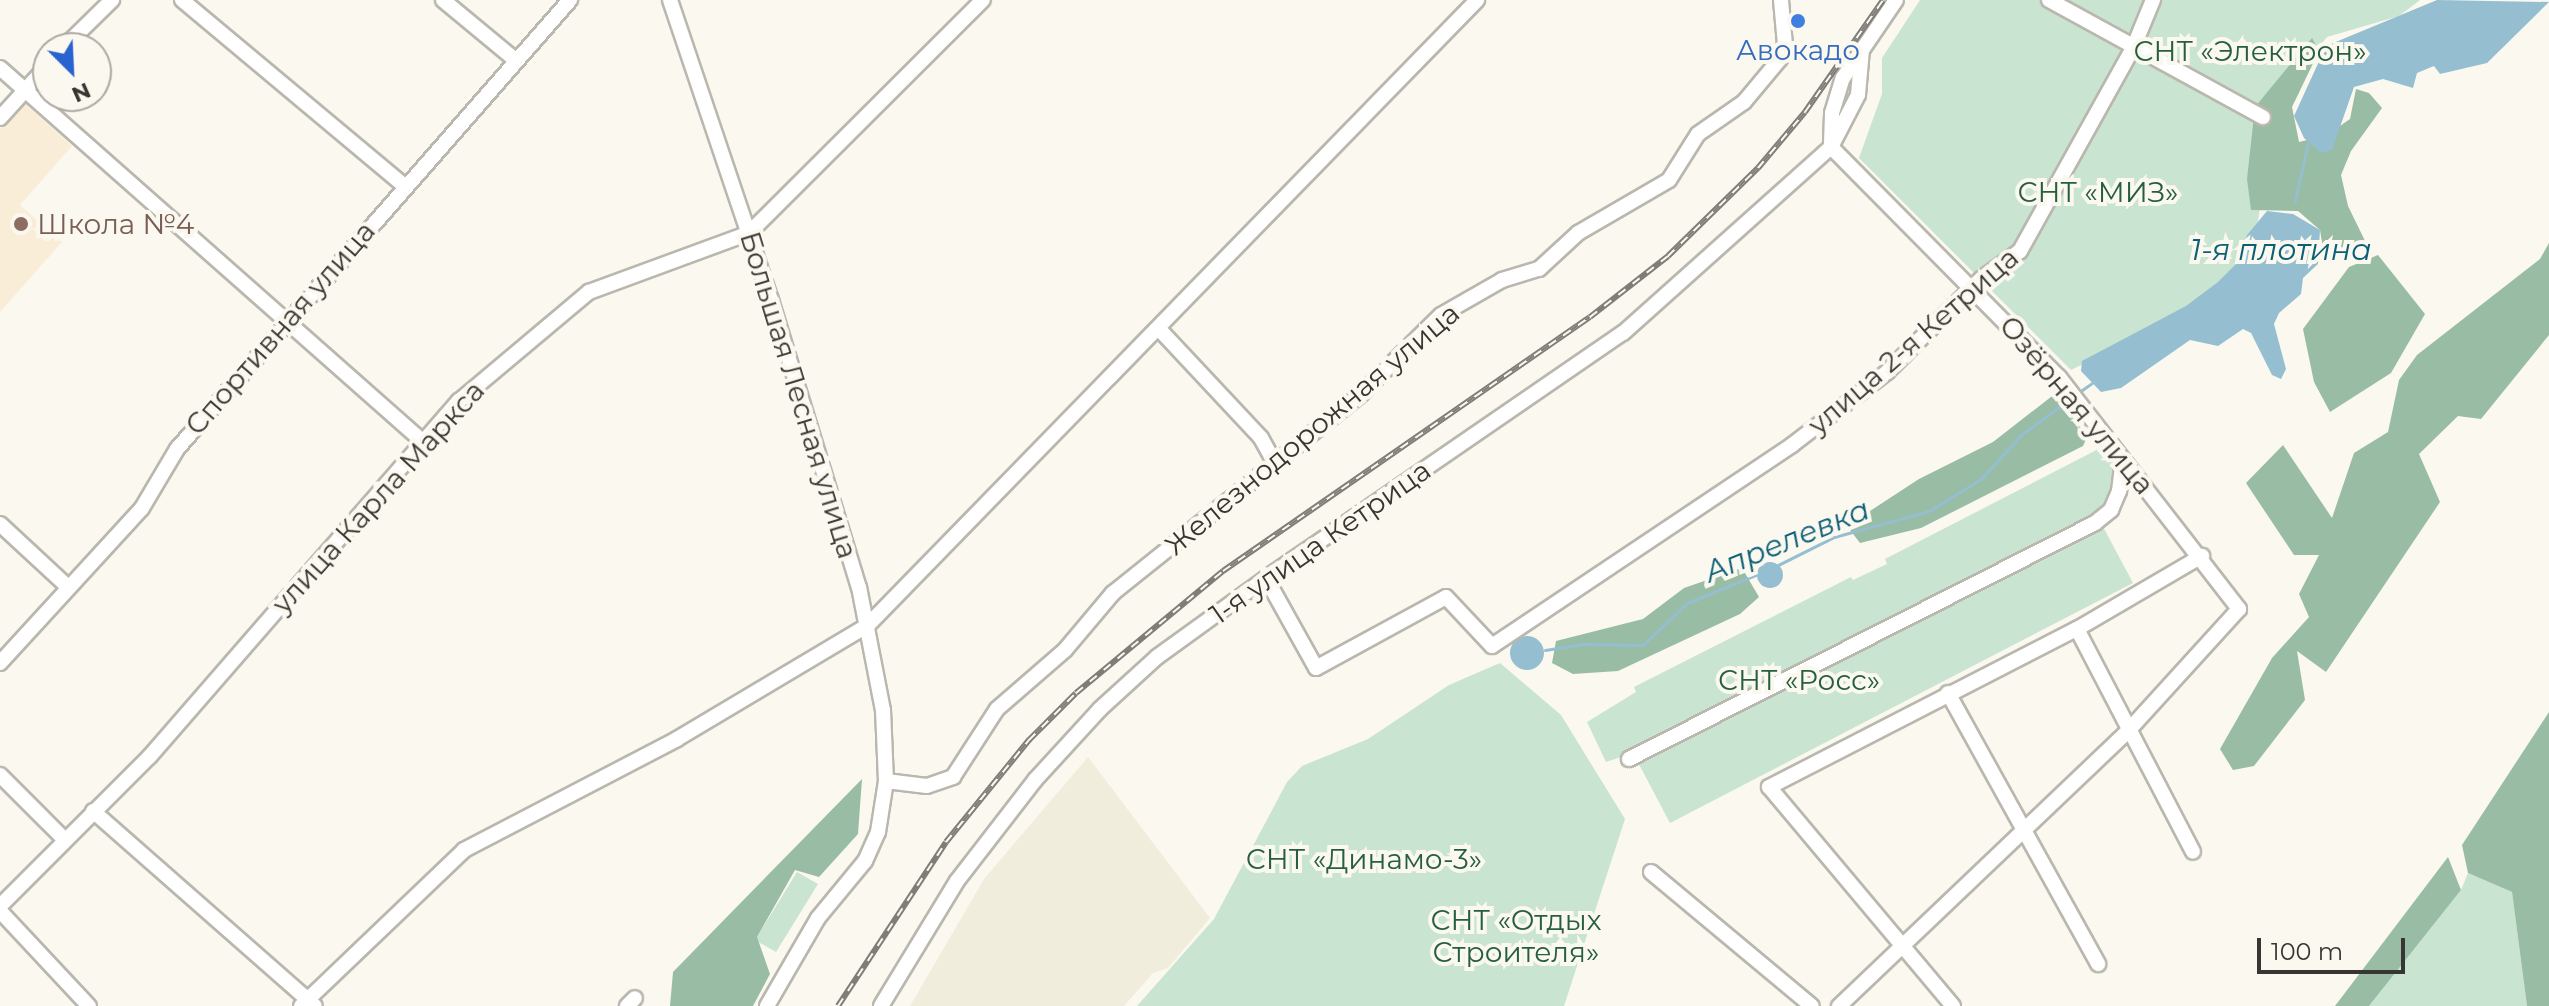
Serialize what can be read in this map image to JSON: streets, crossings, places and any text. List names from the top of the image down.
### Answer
{
  "streets": {
    "street": [
      "Спортивная улица",
      "улица 2-я Кетрица",
      "Большая Лесная улица",
      "Озёрная улица",
      "Железнодорожная улица",
      "улица Карла Маркса",
      "1-я улица Кетрица"
    ]
  },
  "crossings": [
    ["улица 2-я Кетрица", "Озёрная улица"],
    ["улица 2-я Кетрица", "1-я улица Кетрица"],
    ["Большая Лесная улица", "Железнодорожная улица"],
    ["Большая Лесная улица", "улица Карла Маркса"],
    ["Озёрная улица", "1-я улица Кетрица"]
  ],
  "water": ["1-я плотина", "Апрелевка"],
  "parks": [
    "СНТ «Электрон»",
    "СНТ «МИЗ»",
    "СНТ «Росс»",
    "СНТ «Динамо-3»",
    "СНТ «Отдых Строителя»"
  ],
  "places": ["Авокадо", "Школа №4"],
  "scale_bar": "100 m",
  "north": "bottom right"
}
